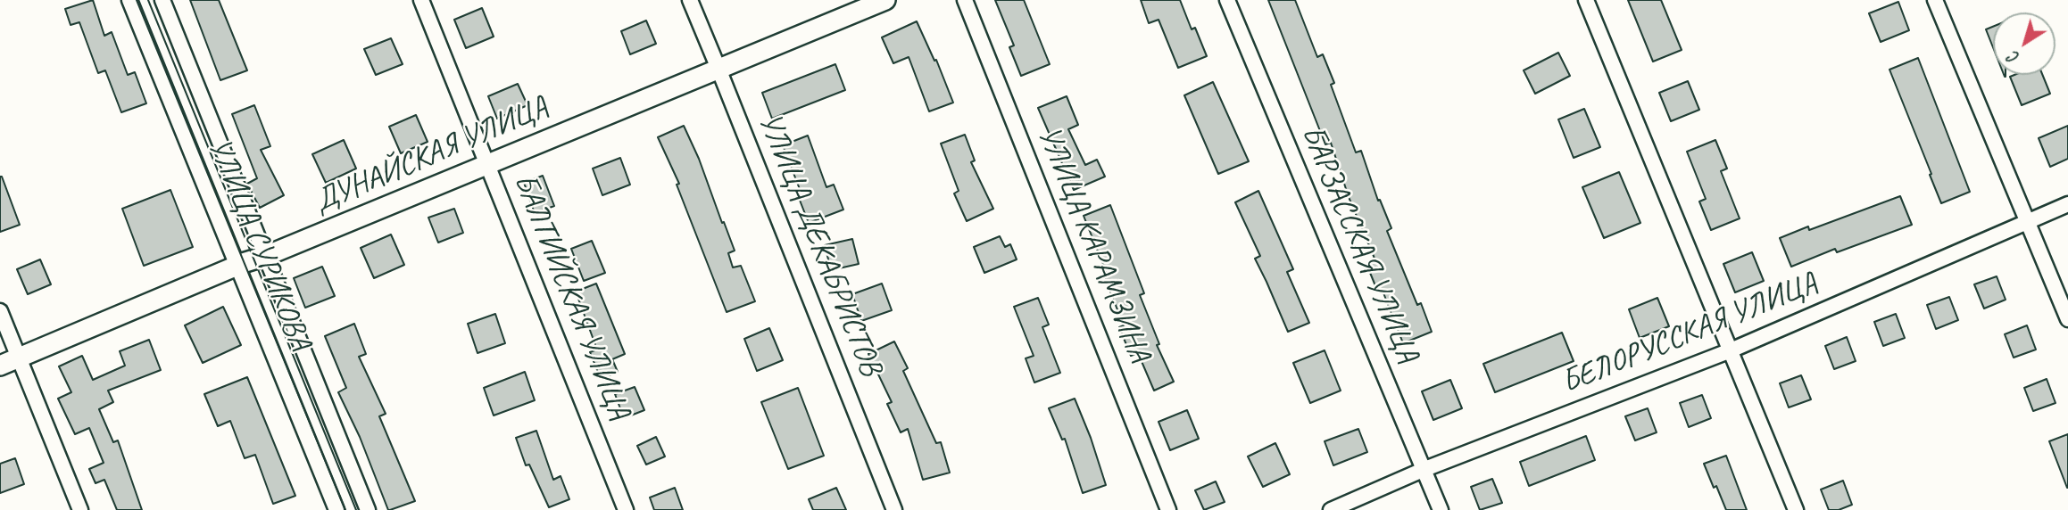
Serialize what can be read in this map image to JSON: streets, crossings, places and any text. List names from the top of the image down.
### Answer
{
  "streets": {
    "street": [
      "ДУНАЙСКАЯ УЛИЦА",
      "УЛИЦА СУРИКОВА",
      "УЛИЦА ДЕКАБРИСТОВ",
      "УЛИЦА КАРАМЗИНА",
      "БАРЗАССКАЯ УЛИЦА",
      "БАЛТИЙСКАЯ УЛИЦА",
      "БЕЛОРУССКАЯ УЛИЦА"
    ]
  },
  "crossings": [
    ["ДУНАЙСКАЯ УЛИЦА", "УЛИЦА СУРИКОВА"],
    ["ДУНАЙСКАЯ УЛИЦА", "УЛИЦА ДЕКАБРИСТОВ"],
    ["ДУНАЙСКАЯ УЛИЦА", "БАЛТИЙСКАЯ УЛИЦА"],
    ["БАРЗАССКАЯ УЛИЦА", "БЕЛОРУССКАЯ УЛИЦА"]
  ],
  "north": "bottom left"
}
